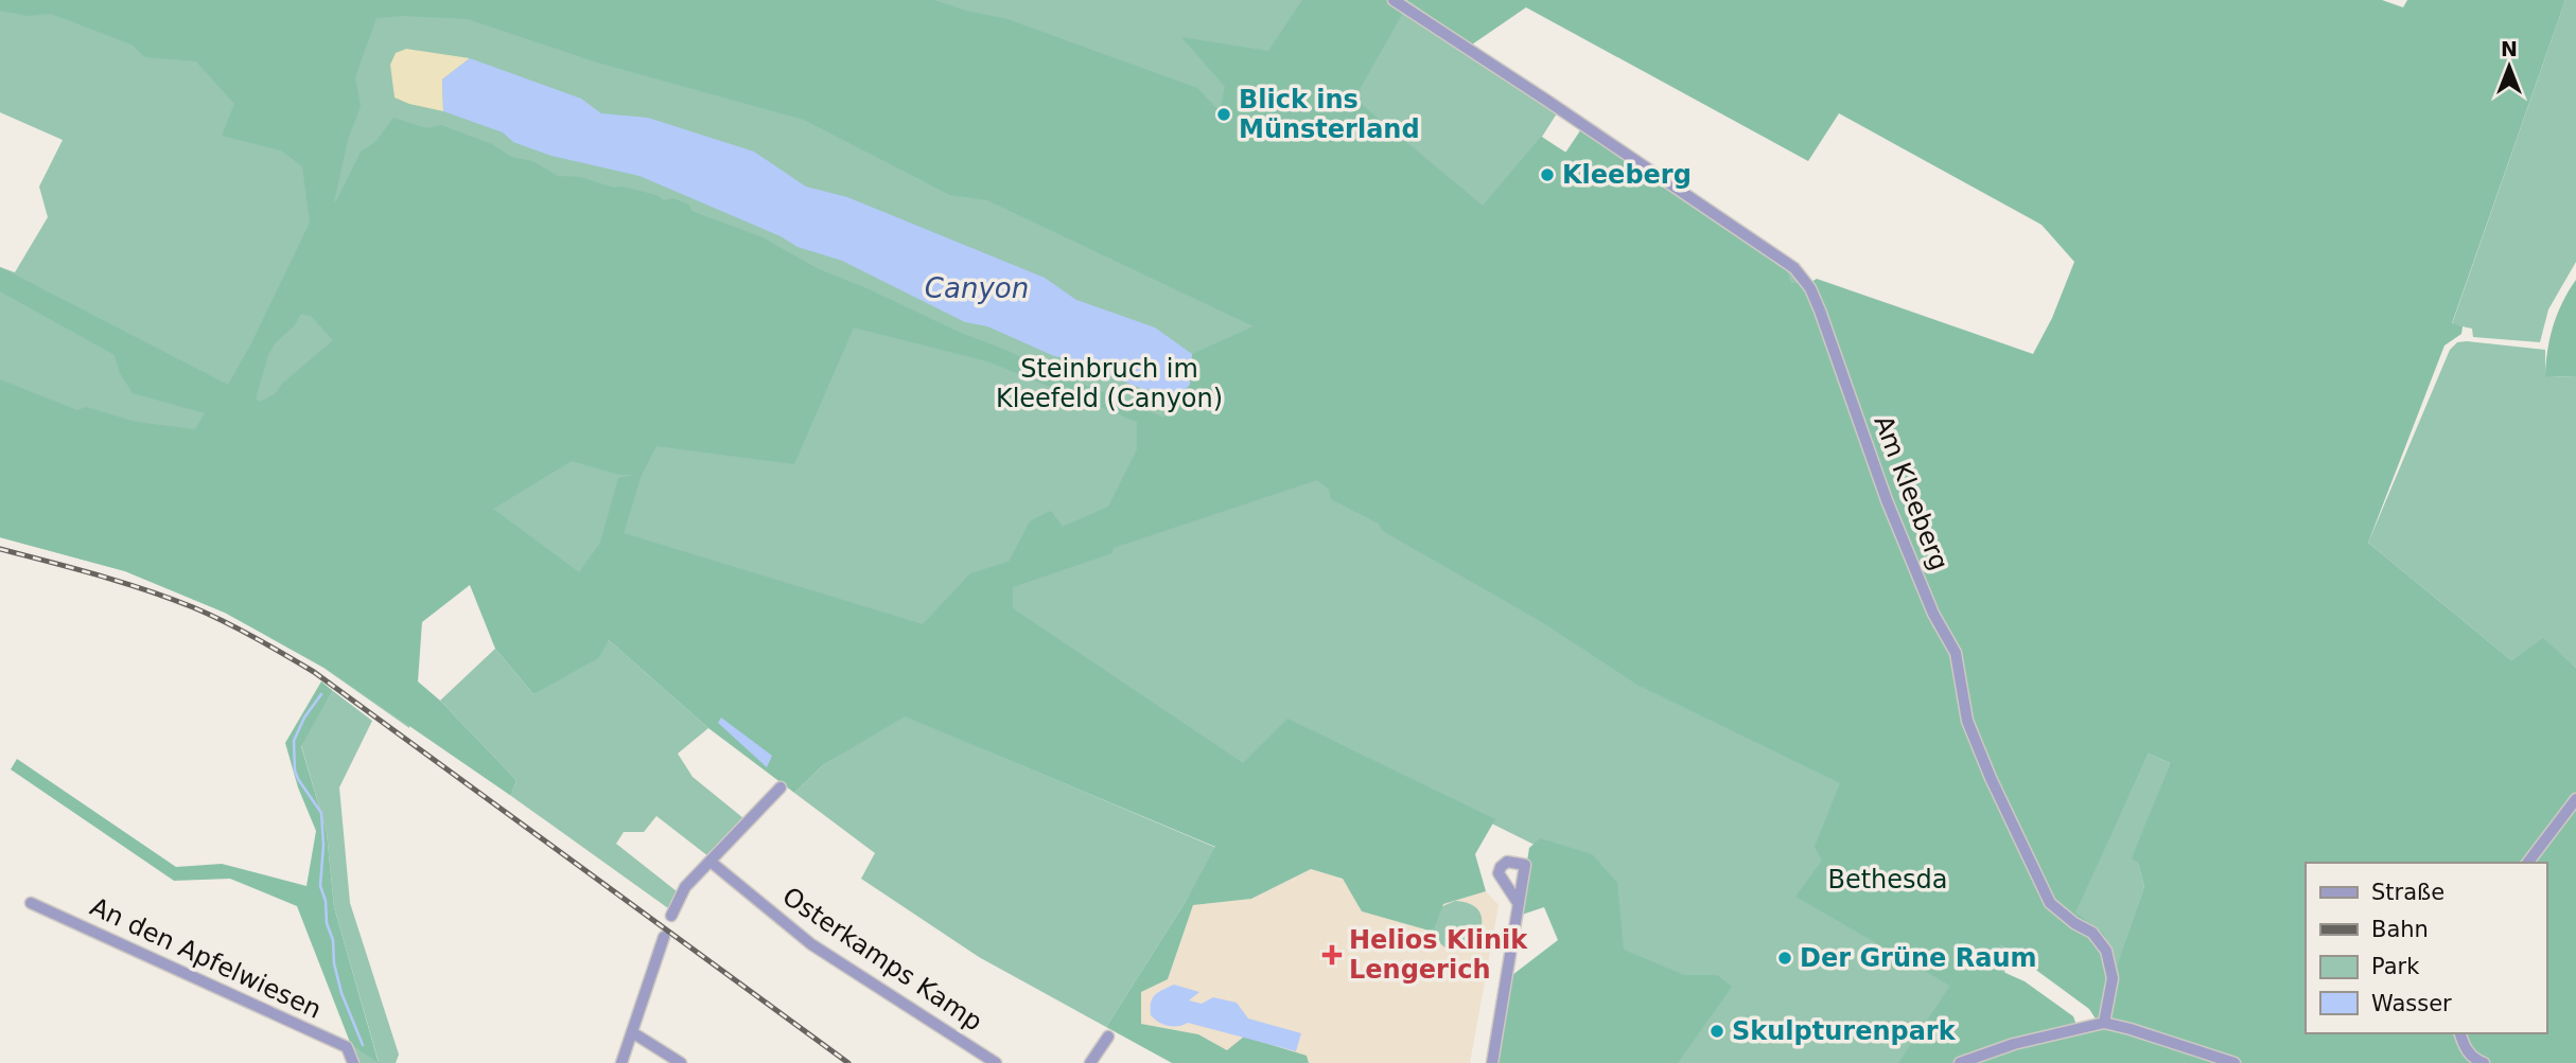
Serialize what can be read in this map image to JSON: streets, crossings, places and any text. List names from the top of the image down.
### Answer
{
  "streets": {
    "street": ["Am Kleeberg", "An den Apfelwiesen", "Osterkamps Kamp"]
  },
  "water": ["Canyon"],
  "parks": ["Steinbruch im Kleefeld (Canyon)", "Bethesda"],
  "places": {
    "other": [
      "Blick ins Münsterland",
      "Kleeberg",
      "Der Grüne Raum",
      "Skulpturenpark"
    ],
    "health": ["Helios Klinik Lengerich"]
  },
  "legend": [
    "Straße",
    "Bahn",
    "Park",
    "Wasser"
  ],
  "north": "top"
}
